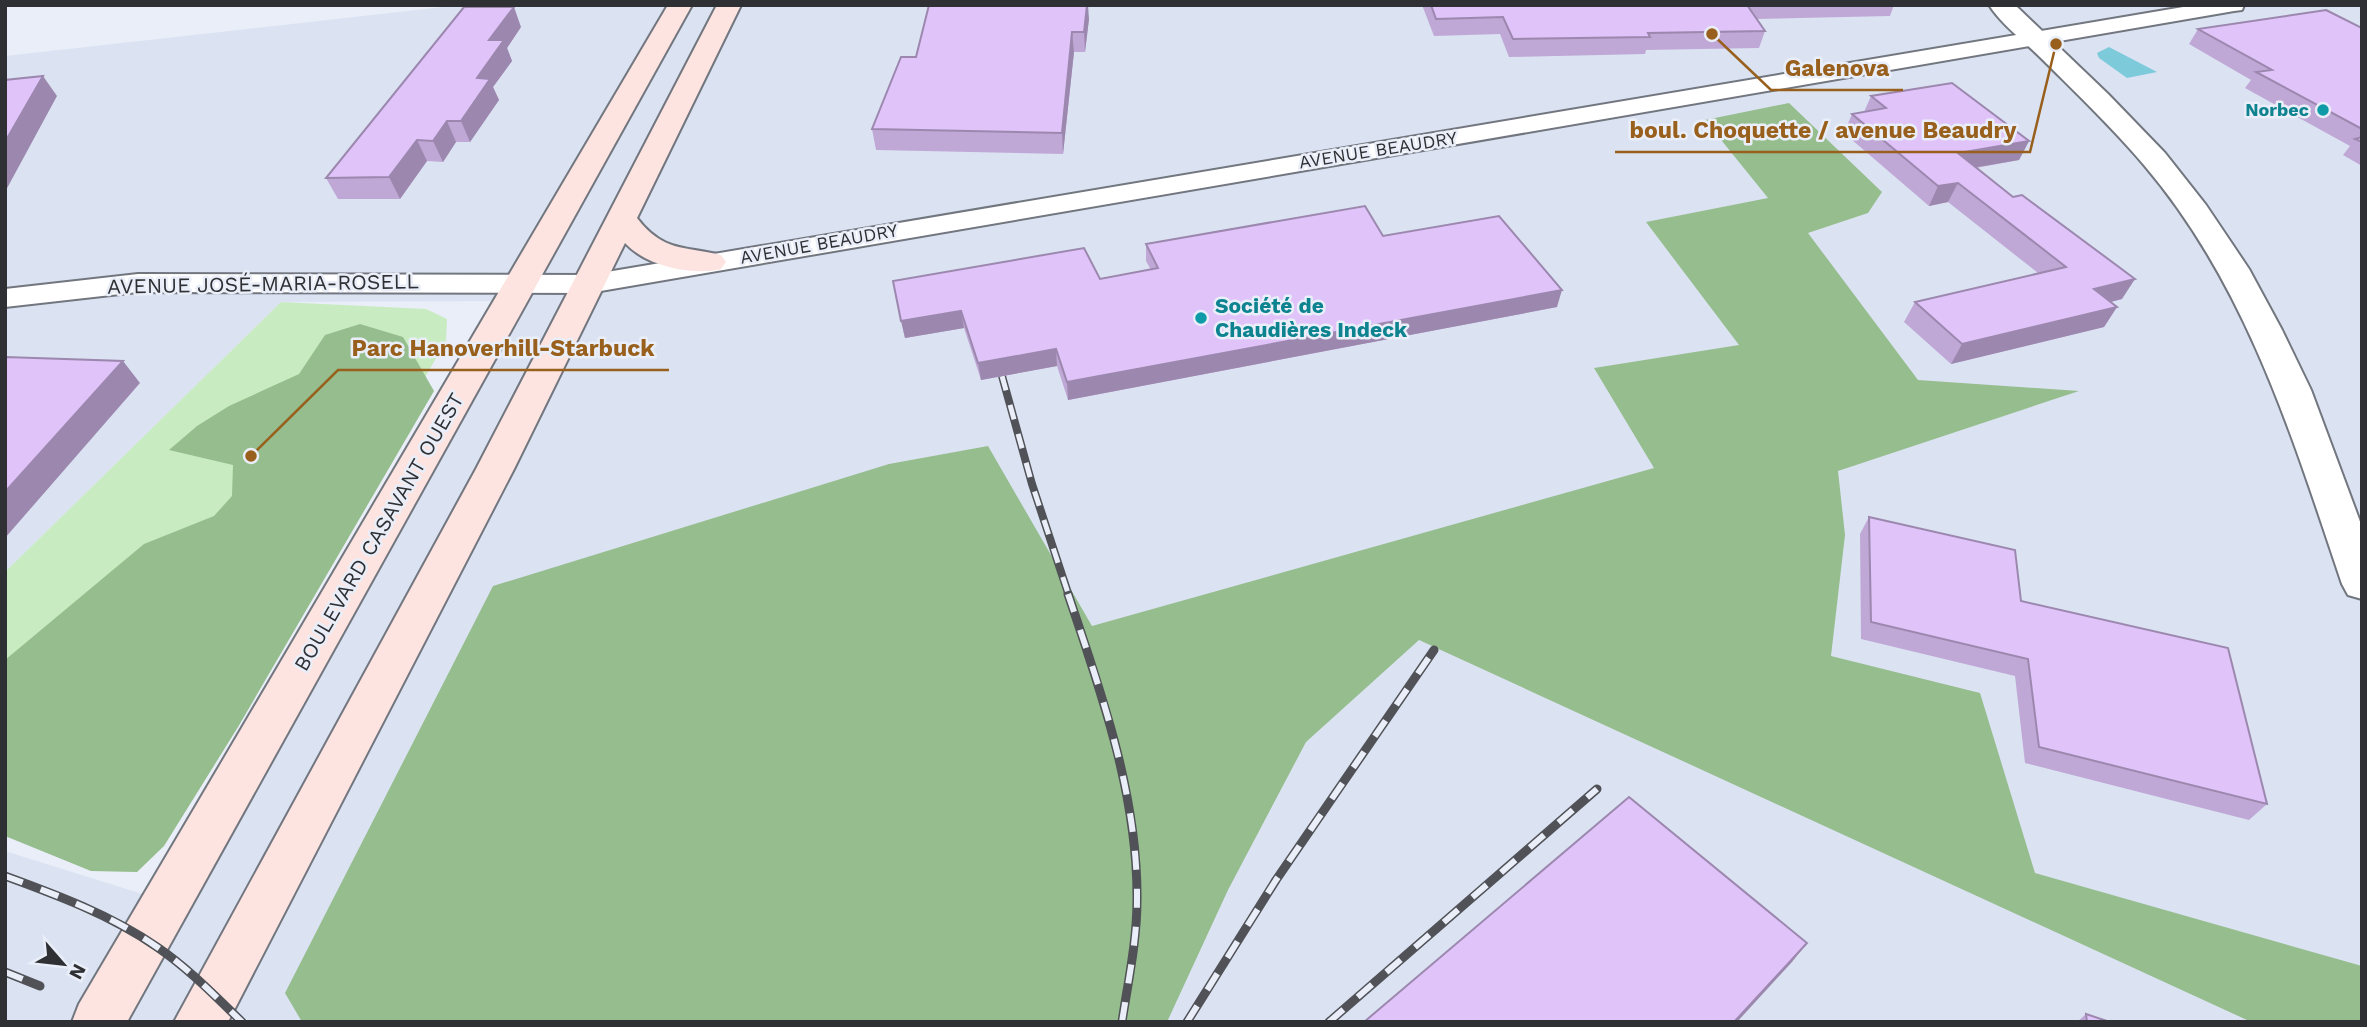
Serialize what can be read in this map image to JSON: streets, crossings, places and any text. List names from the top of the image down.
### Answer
{
  "streets": {
    "main road": ["BOULEVARD CASAVANT OUEST"],
    "street": ["AVENUE BEAUDRY", "AVENUE JOSÉ-MARIA-ROSELL"]
  },
  "crossings": [
    ["AVENUE BEAUDRY", "AVENUE JOSÉ-MARIA-ROSELL"],
    ["AVENUE BEAUDRY", "BOULEVARD CASAVANT OUEST"],
    ["AVENUE JOSÉ-MARIA-ROSELL", "BOULEVARD CASAVANT OUEST"]
  ],
  "places": [
    "Galenova",
    "boul. Choquette / avenue Beaudry",
    "Norbec",
    "Société de Chaudières Indeck",
    "Parc Hanoverhill-Starbuck"
  ],
  "north": "bottom right"
}
